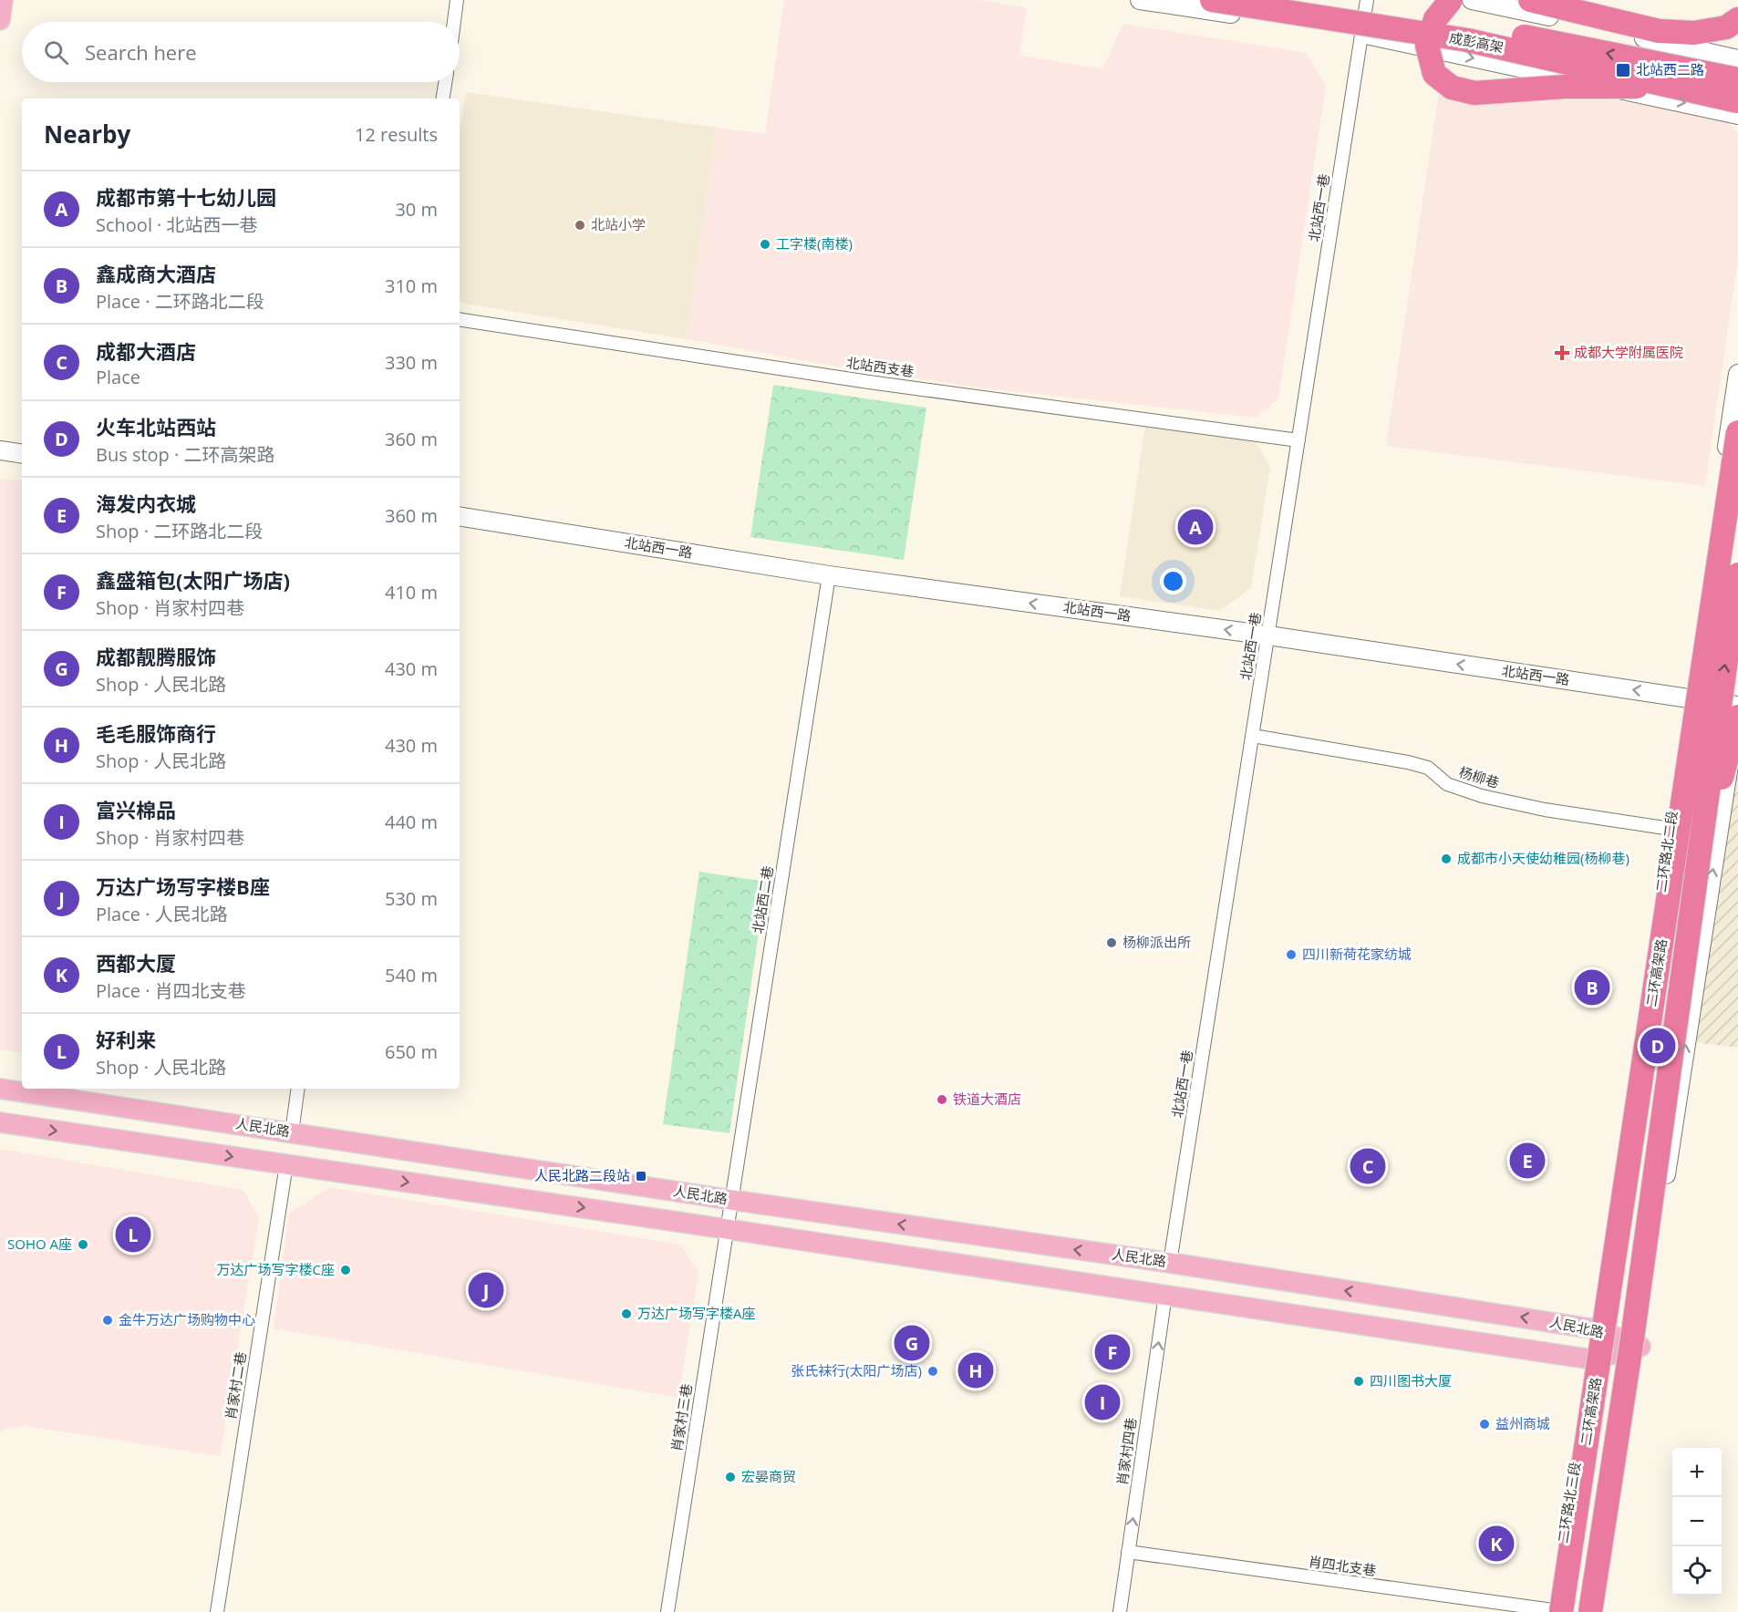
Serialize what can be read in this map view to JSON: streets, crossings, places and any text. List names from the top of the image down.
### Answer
{
  "streets": {
    "highway": ["成彭高架", "二环高架路"],
    "main road": [
      "北站西一路",
      "二环路北二段",
      "人民北路",
      "二环路北三段"
    ],
    "street": [
      "北站西一巷",
      "北站西支巷",
      "杨柳巷",
      "北站西二巷",
      "肖家村二巷",
      "肖家村三巷",
      "肖家村四巷",
      "肖四北支巷"
    ]
  },
  "crossings": [
    ["北站西一巷", "北站西支巷"],
    ["北站西一巷", "北站西一路"],
    ["北站西一巷", "杨柳巷"],
    ["北站西一巷", "人民北路"],
    ["北站西一路", "二环路北二段"],
    ["北站西一路", "北站西二巷"],
    ["杨柳巷", "二环路北二段"],
    ["二环路北二段", "人民北路"],
    ["二环路北二段", "二环路北三段"],
    ["北站西二巷", "人民北路"],
    ["北站西二巷", "肖家村三巷"],
    ["二环高架路", "二环路北三段"],
    ["二环高架路", "肖四北支巷"],
    ["人民北路", "肖家村二巷"],
    ["人民北路", "肖家村三巷"],
    ["人民北路", "肖家村四巷"],
    ["人民北路", "二环路北三段"],
    ["肖家村四巷", "肖四北支巷"],
    ["二环路北三段", "肖四北支巷"]
  ],
  "one_way": ["北站西一路", "肖家村四巷"],
  "places": {
    "transit": ["北站西二路", "人民北路二段站"],
    "other": [
      "北站小学",
      "工字楼(南楼)",
      "成都市小天使幼稚园(杨柳巷)",
      "杨柳派出所",
      "四川新荷花家纺城",
      "铁道大酒店",
      "SOHO A座",
      "万达广场写字楼C座",
      "万达广场写字楼A座",
      "金牛万达广场购物中心",
      "张氏袜行(太阳广场店)",
      "四川图书大厦",
      "益州商城",
      "宏晏商贸"
    ],
    "health": ["成都大学附属医院"]
  },
  "page": {
    "search": "Search here",
    "heading": ["Nearby", "12 results"],
    "list": [
      {
        "mark": "A",
        "name": "成都市第十七幼儿园",
        "note": "School · 北站西一巷",
        "value": "30 m"
      },
      {
        "mark": "B",
        "name": "鑫成商大酒店",
        "note": "Place · 二环路北二段",
        "value": "310 m"
      },
      {
        "mark": "C",
        "name": "成都大酒店",
        "note": "Place",
        "value": "330 m"
      },
      {
        "mark": "D",
        "name": "火车北站西站",
        "note": "Bus stop · 二环高架路",
        "value": "360 m"
      },
      {
        "mark": "E",
        "name": "海发内衣城",
        "note": "Shop · 二环路北二段",
        "value": "360 m"
      },
      {
        "mark": "F",
        "name": "鑫盛箱包(太阳广场店)",
        "note": "Shop · 肖家村四巷",
        "value": "410 m"
      },
      {
        "mark": "G",
        "name": "成都靓腾服饰",
        "note": "Shop · 人民北路",
        "value": "430 m"
      },
      {
        "mark": "H",
        "name": "毛毛服饰商行",
        "note": "Shop · 人民北路",
        "value": "430 m"
      },
      {
        "mark": "I",
        "name": "富兴棉品",
        "note": "Shop · 肖家村四巷",
        "value": "440 m"
      },
      {
        "mark": "J",
        "name": "万达广场写字楼B座",
        "note": "Place · 人民北路",
        "value": "530 m"
      },
      {
        "mark": "K",
        "name": "西都大厦",
        "note": "Place · 肖四北支巷",
        "value": "540 m"
      },
      {
        "mark": "L",
        "name": "好利来",
        "note": "Shop · 人民北路",
        "value": "650 m"
      }
    ],
    "pins": [
      "A",
      "B",
      "D",
      "E",
      "C",
      "L",
      "J",
      "G",
      "F",
      "H",
      "I",
      "K"
    ],
    "map_buttons": ["+", "−"]
  }
}
